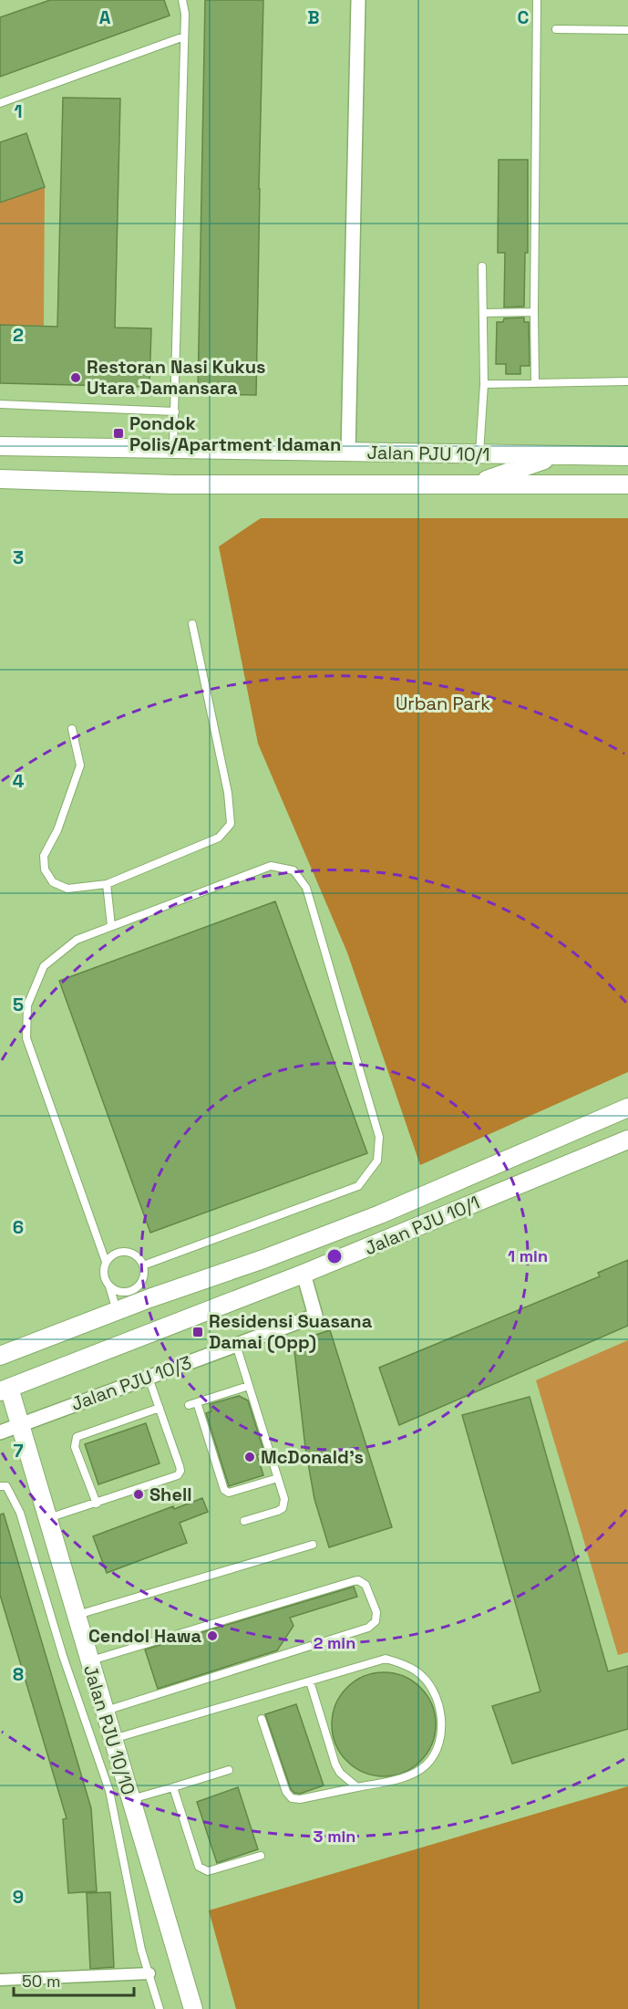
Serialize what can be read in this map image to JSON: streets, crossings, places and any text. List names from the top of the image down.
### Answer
{
  "streets": {
    "street": ["Jalan PJU 10/1", "Jalan PJU 10/3", "Jalan PJU 10/10"]
  },
  "crossings": [
    ["Jalan PJU 10/1", "Jalan PJU 10/3"],
    ["Jalan PJU 10/1", "Jalan PJU 10/10"],
    ["Jalan PJU 10/3", "Jalan PJU 10/10"]
  ],
  "parks": ["Urban Park"],
  "places": {
    "other": [
      "Restoran Nasi Kukus Utara Damansara",
      "McDonald's",
      "Shell",
      "Cendol Hawa"
    ],
    "transit": ["Pondok Polis/Apartment Idaman", "Residensi Suasana Damai (Opp)"]
  },
  "scale_bar": "50 m",
  "grid": {
    "columns": ["A", "B", "C"],
    "rows": [
      "1",
      "2",
      "3",
      "4",
      "5",
      "6",
      "7",
      "8",
      "9"
    ]
  },
  "rings": ["1 min", "2 min", "3 min"]
}
